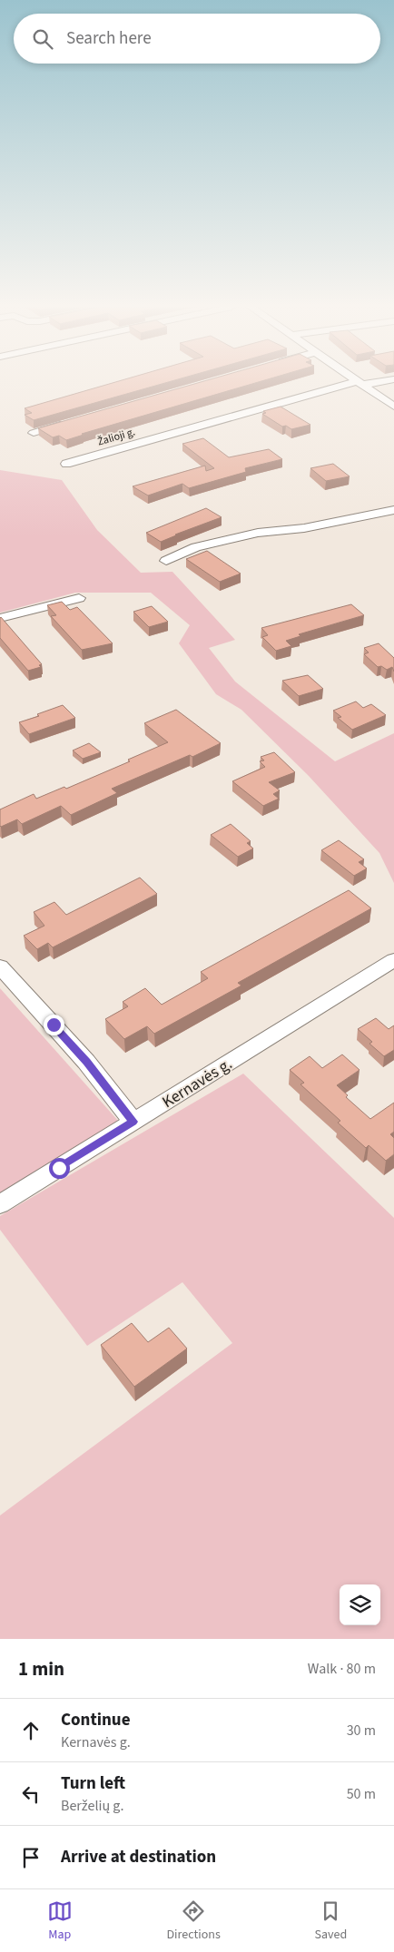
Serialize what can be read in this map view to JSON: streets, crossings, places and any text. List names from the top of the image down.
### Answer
{
  "streets": {
    "street": ["Žalioji g.", "Kernavės g."]
  },
  "page": {
    "search": "Search here",
    "heading": ["1 min", "Walk · 80 m"],
    "list": [
      ["Continue", "Kernavės g.", "30 m"],
      ["Turn left", "Berželių g.", "50 m"],
      "Arrive at destination"
    ],
    "nav": ["Map", "Directions", "Saved"]
  }
}
